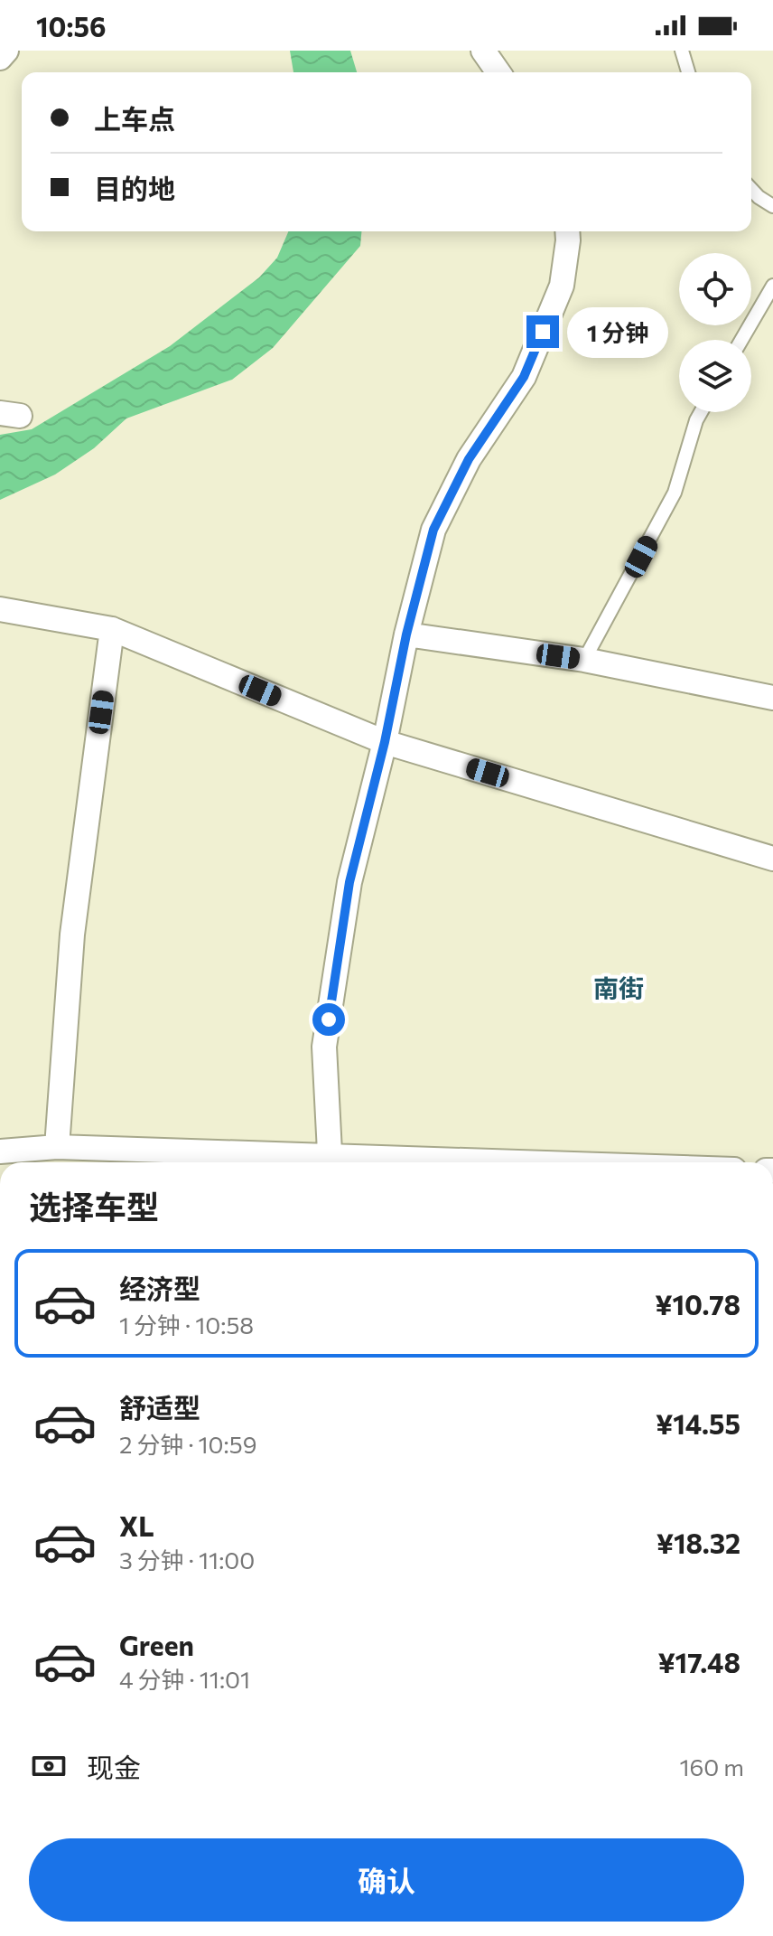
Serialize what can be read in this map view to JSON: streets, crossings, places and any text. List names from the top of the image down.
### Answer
{
  "districts": ["南街"],
  "page": {
    "status": "10:56",
    "banner": ["上车点", "目的地"],
    "bubble": "1 分钟",
    "heading": "选择车型",
    "list": [
      {
        "name": "经济型",
        "note": "1 分钟 · 10:58",
        "value": "¥10.78"
      },
      {
        "name": "舒适型",
        "note": "2 分钟 · 10:59",
        "value": "¥14.55"
      },
      {
        "name": "XL",
        "note": "3 分钟 · 11:00",
        "value": "¥18.32"
      },
      {
        "name": "Green",
        "note": "4 分钟 · 11:01",
        "value": "¥17.48"
      }
    ],
    "pay": ["现金", "160 m"],
    "buttons": "确认"
  }
}
